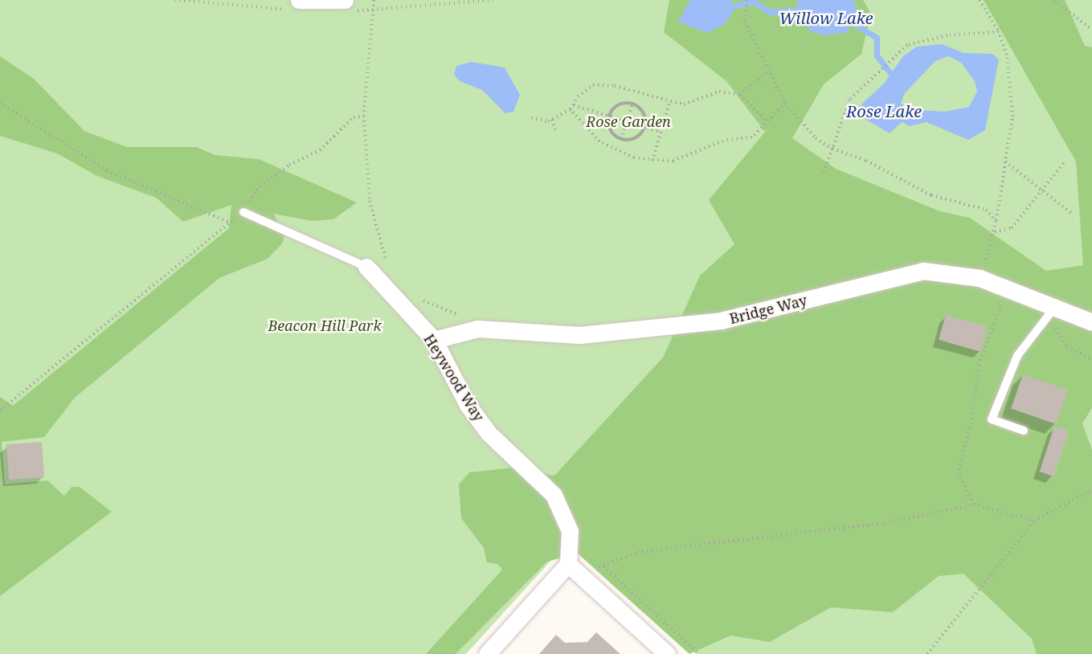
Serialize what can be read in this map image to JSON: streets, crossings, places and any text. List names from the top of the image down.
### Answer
{
  "streets": {
    "street": ["Bridge Way", "Heywood Way"]
  },
  "crossings": [
    ["Bridge Way", "Heywood Way"]
  ],
  "water": ["Willow Lake", "Rose Lake"],
  "parks": ["Rose Garden", "Beacon Hill Park"]
}
